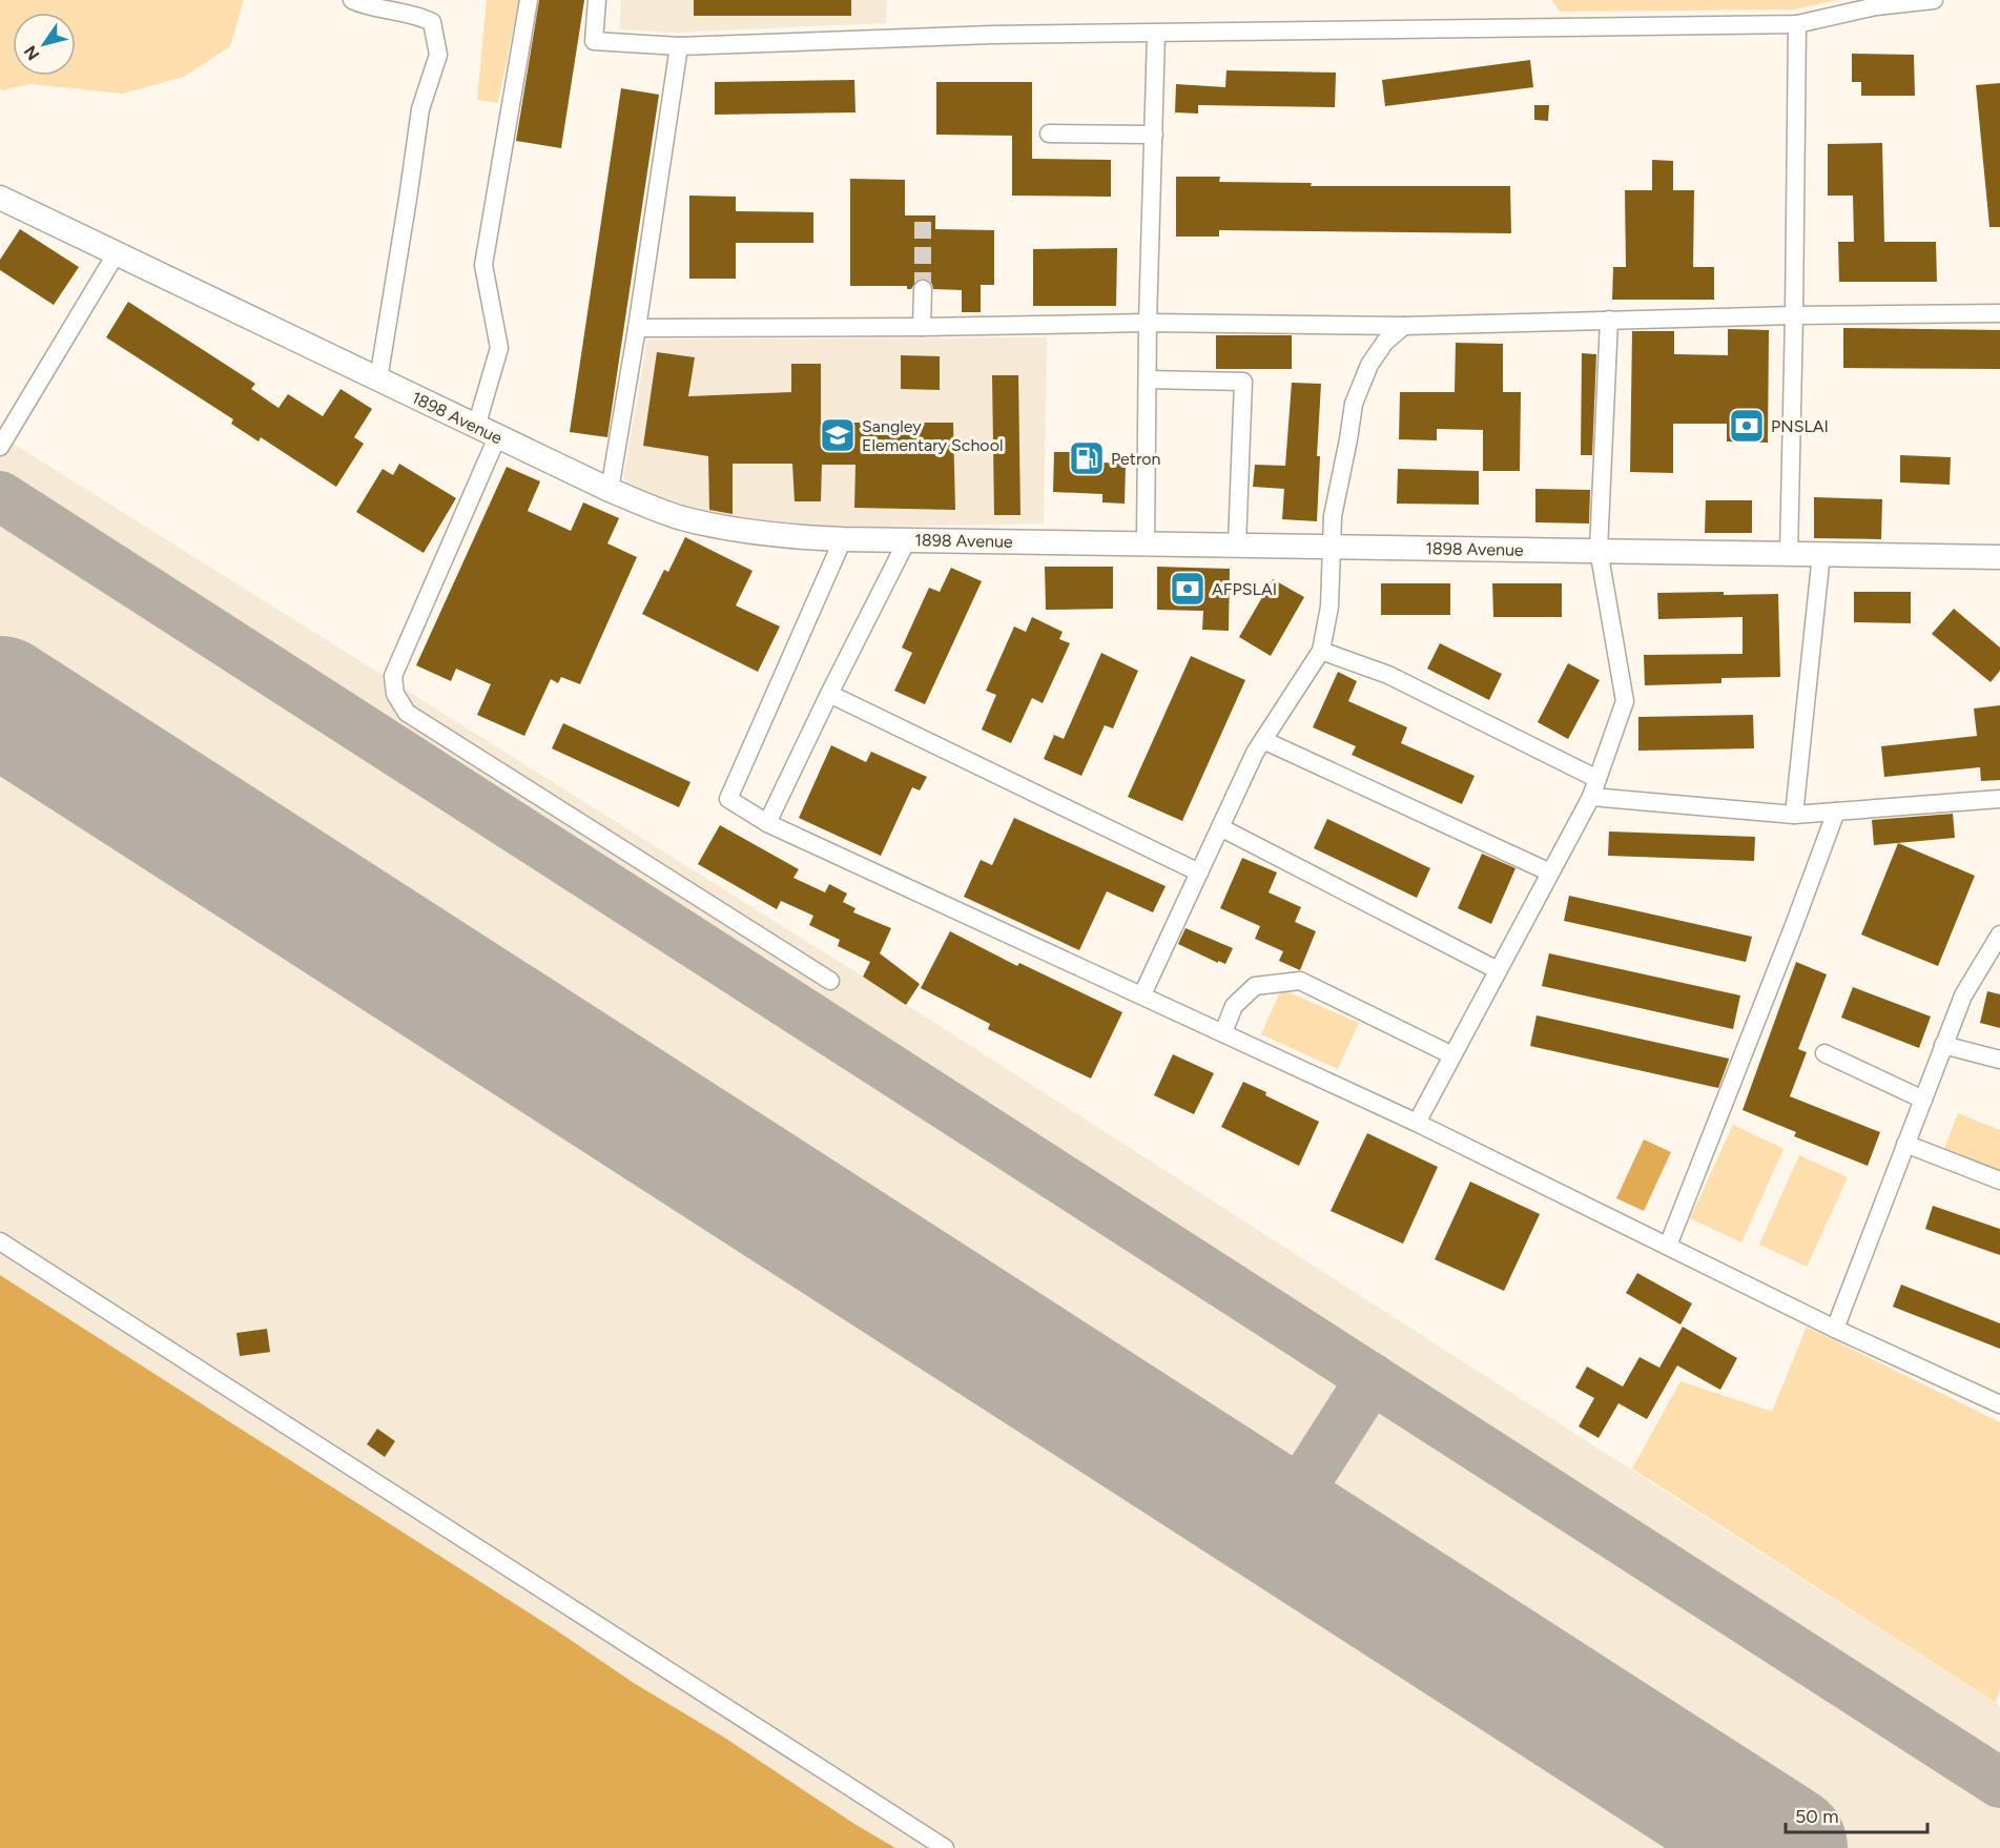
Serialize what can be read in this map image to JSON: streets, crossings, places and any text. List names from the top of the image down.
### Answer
{
  "streets": {
    "street": ["1898 Avenue"]
  },
  "places": {
    "bank": ["PNSLAI", "AFPSLAI"],
    "school or university": ["Sangley Elementary School"],
    "fuel station": ["Petron"]
  },
  "scale_bar": "50 m",
  "north": "bottom left"
}
